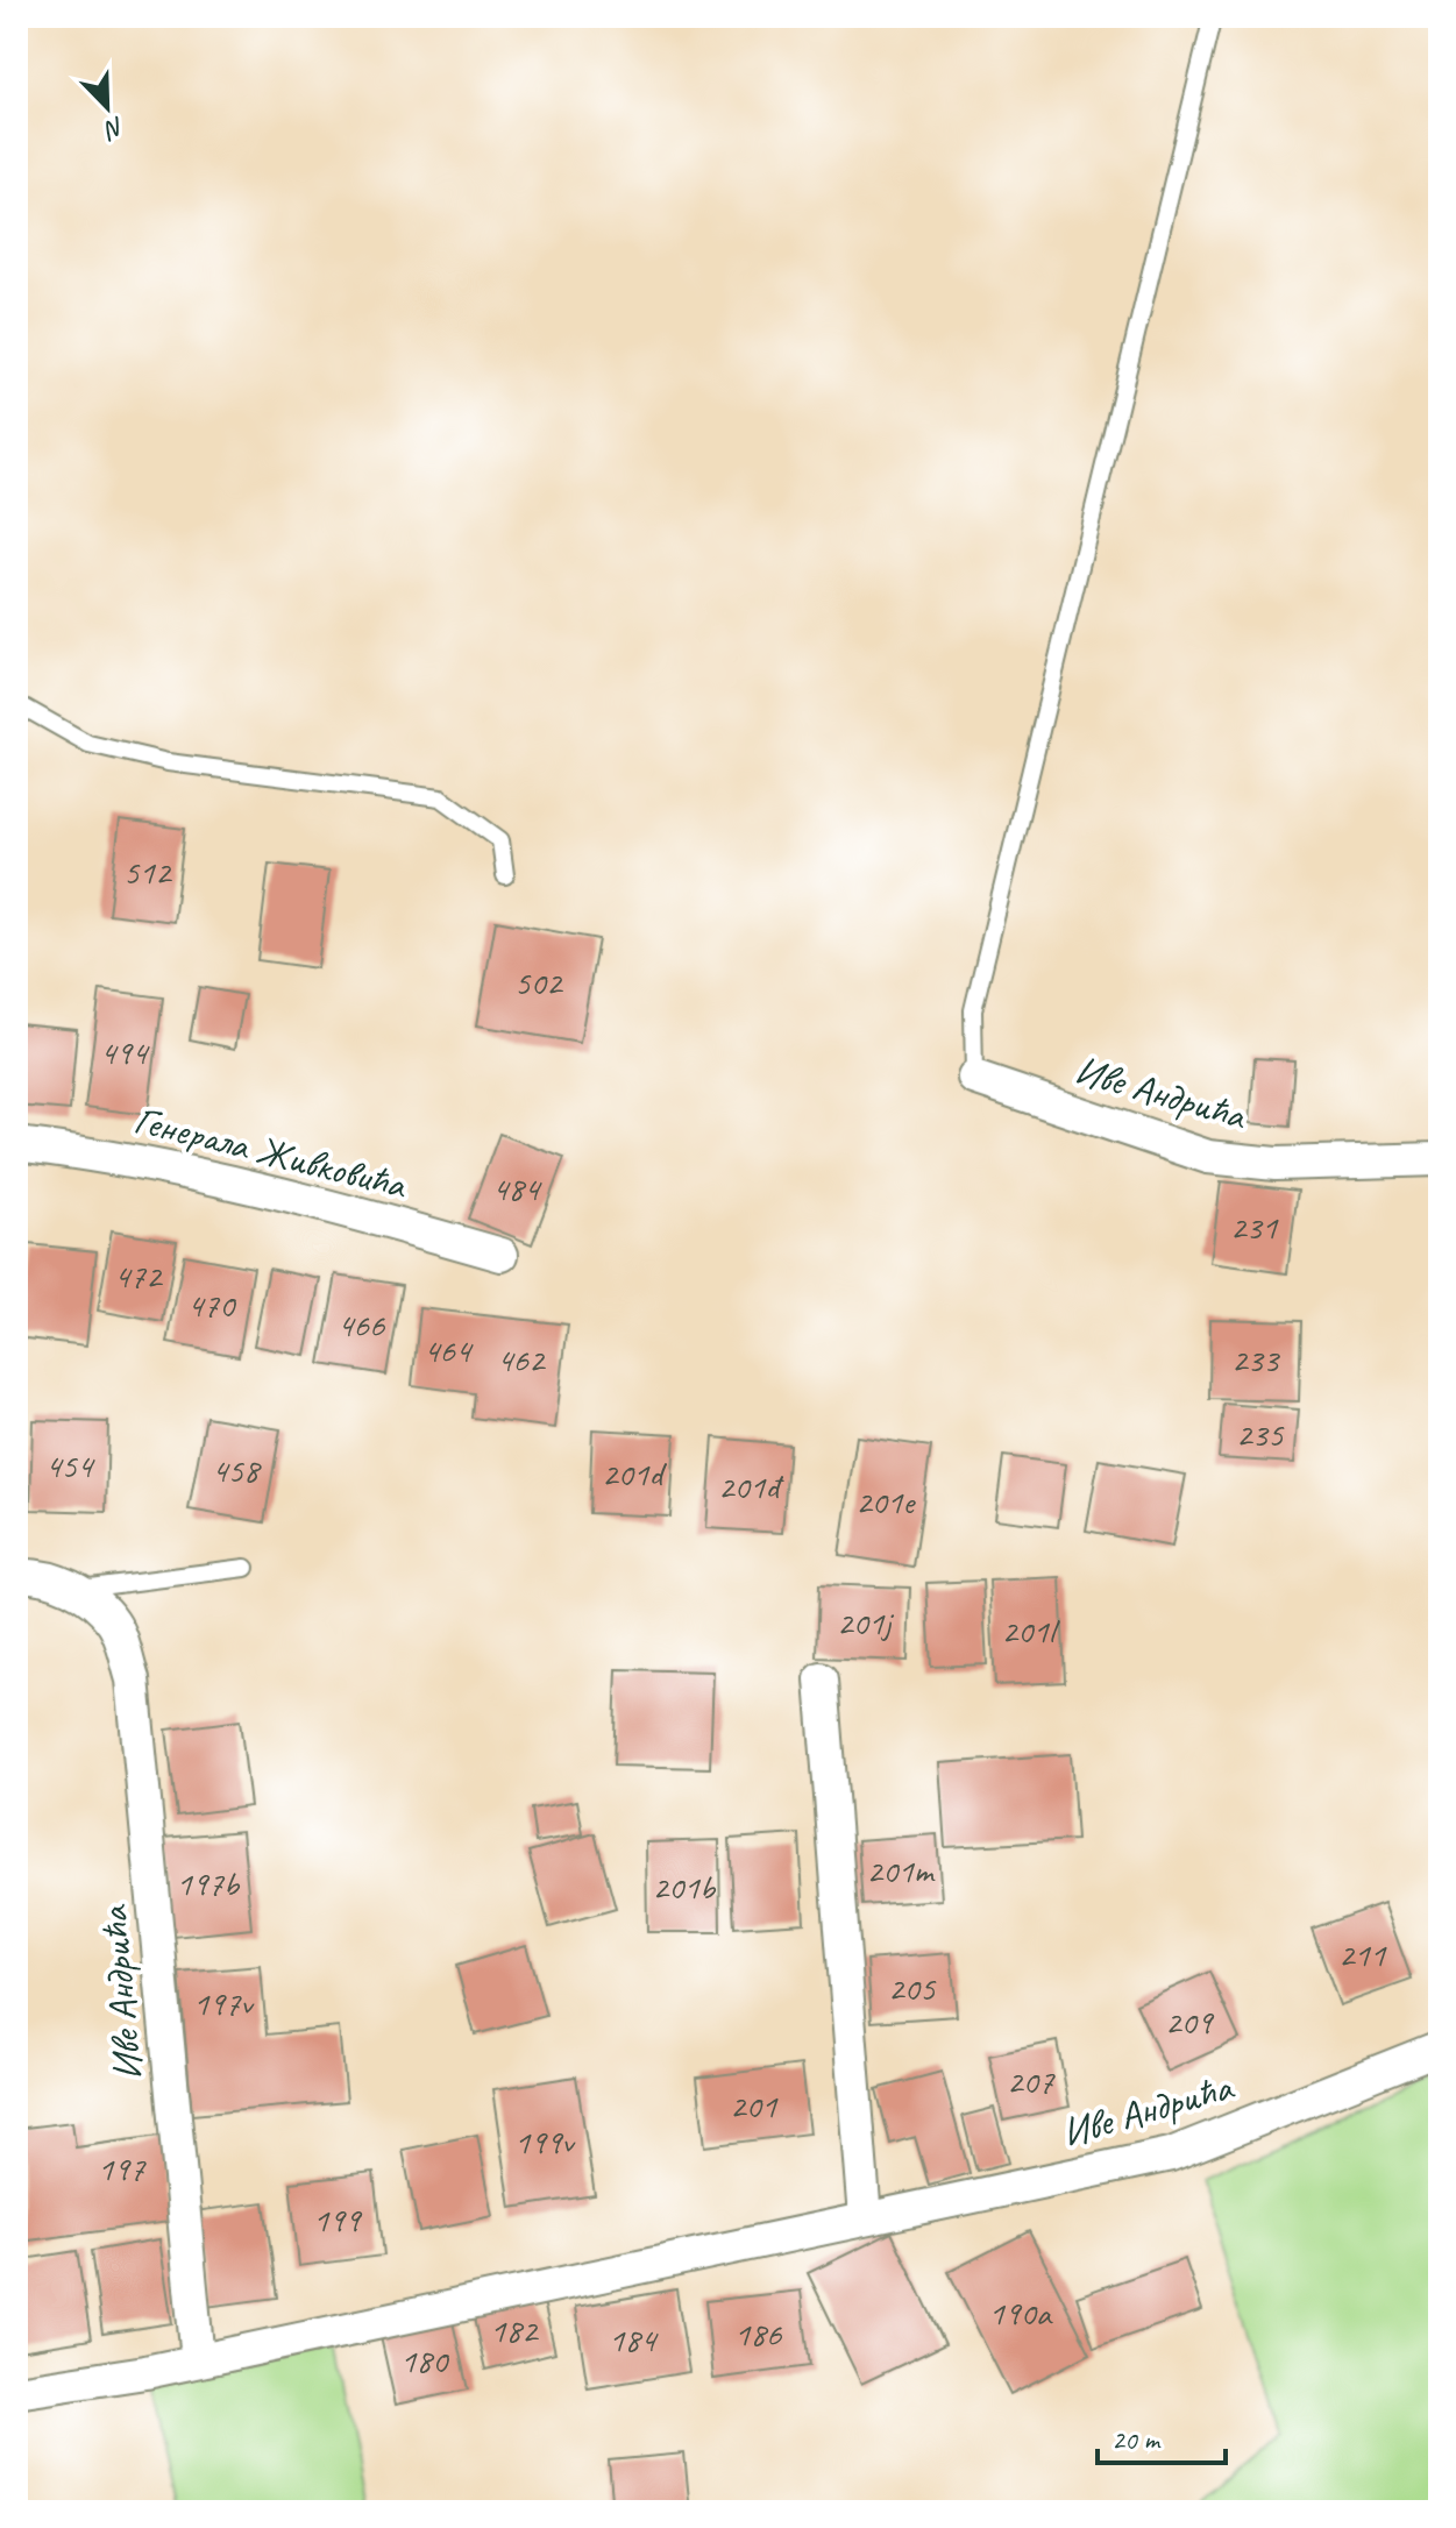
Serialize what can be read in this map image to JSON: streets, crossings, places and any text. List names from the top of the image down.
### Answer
{
  "streets": {
    "street": ["Иве Андрића", "Генерала Живковића"]
  },
  "house_numbers": [
    "512",
    "502",
    "494",
    "484",
    "231",
    "472",
    "470",
    "466",
    "464",
    "462",
    "233",
    "235",
    "454",
    "458",
    "201d",
    "201đ",
    "201e",
    "201j",
    "201l",
    "201m",
    "197b",
    "201b",
    "211",
    "205",
    "197v",
    "209",
    "207",
    "201",
    "199v",
    "197",
    "199",
    "190a",
    "182",
    "186",
    "184",
    "180"
  ],
  "scale_bar": "20 m",
  "north": "bottom right"
}
